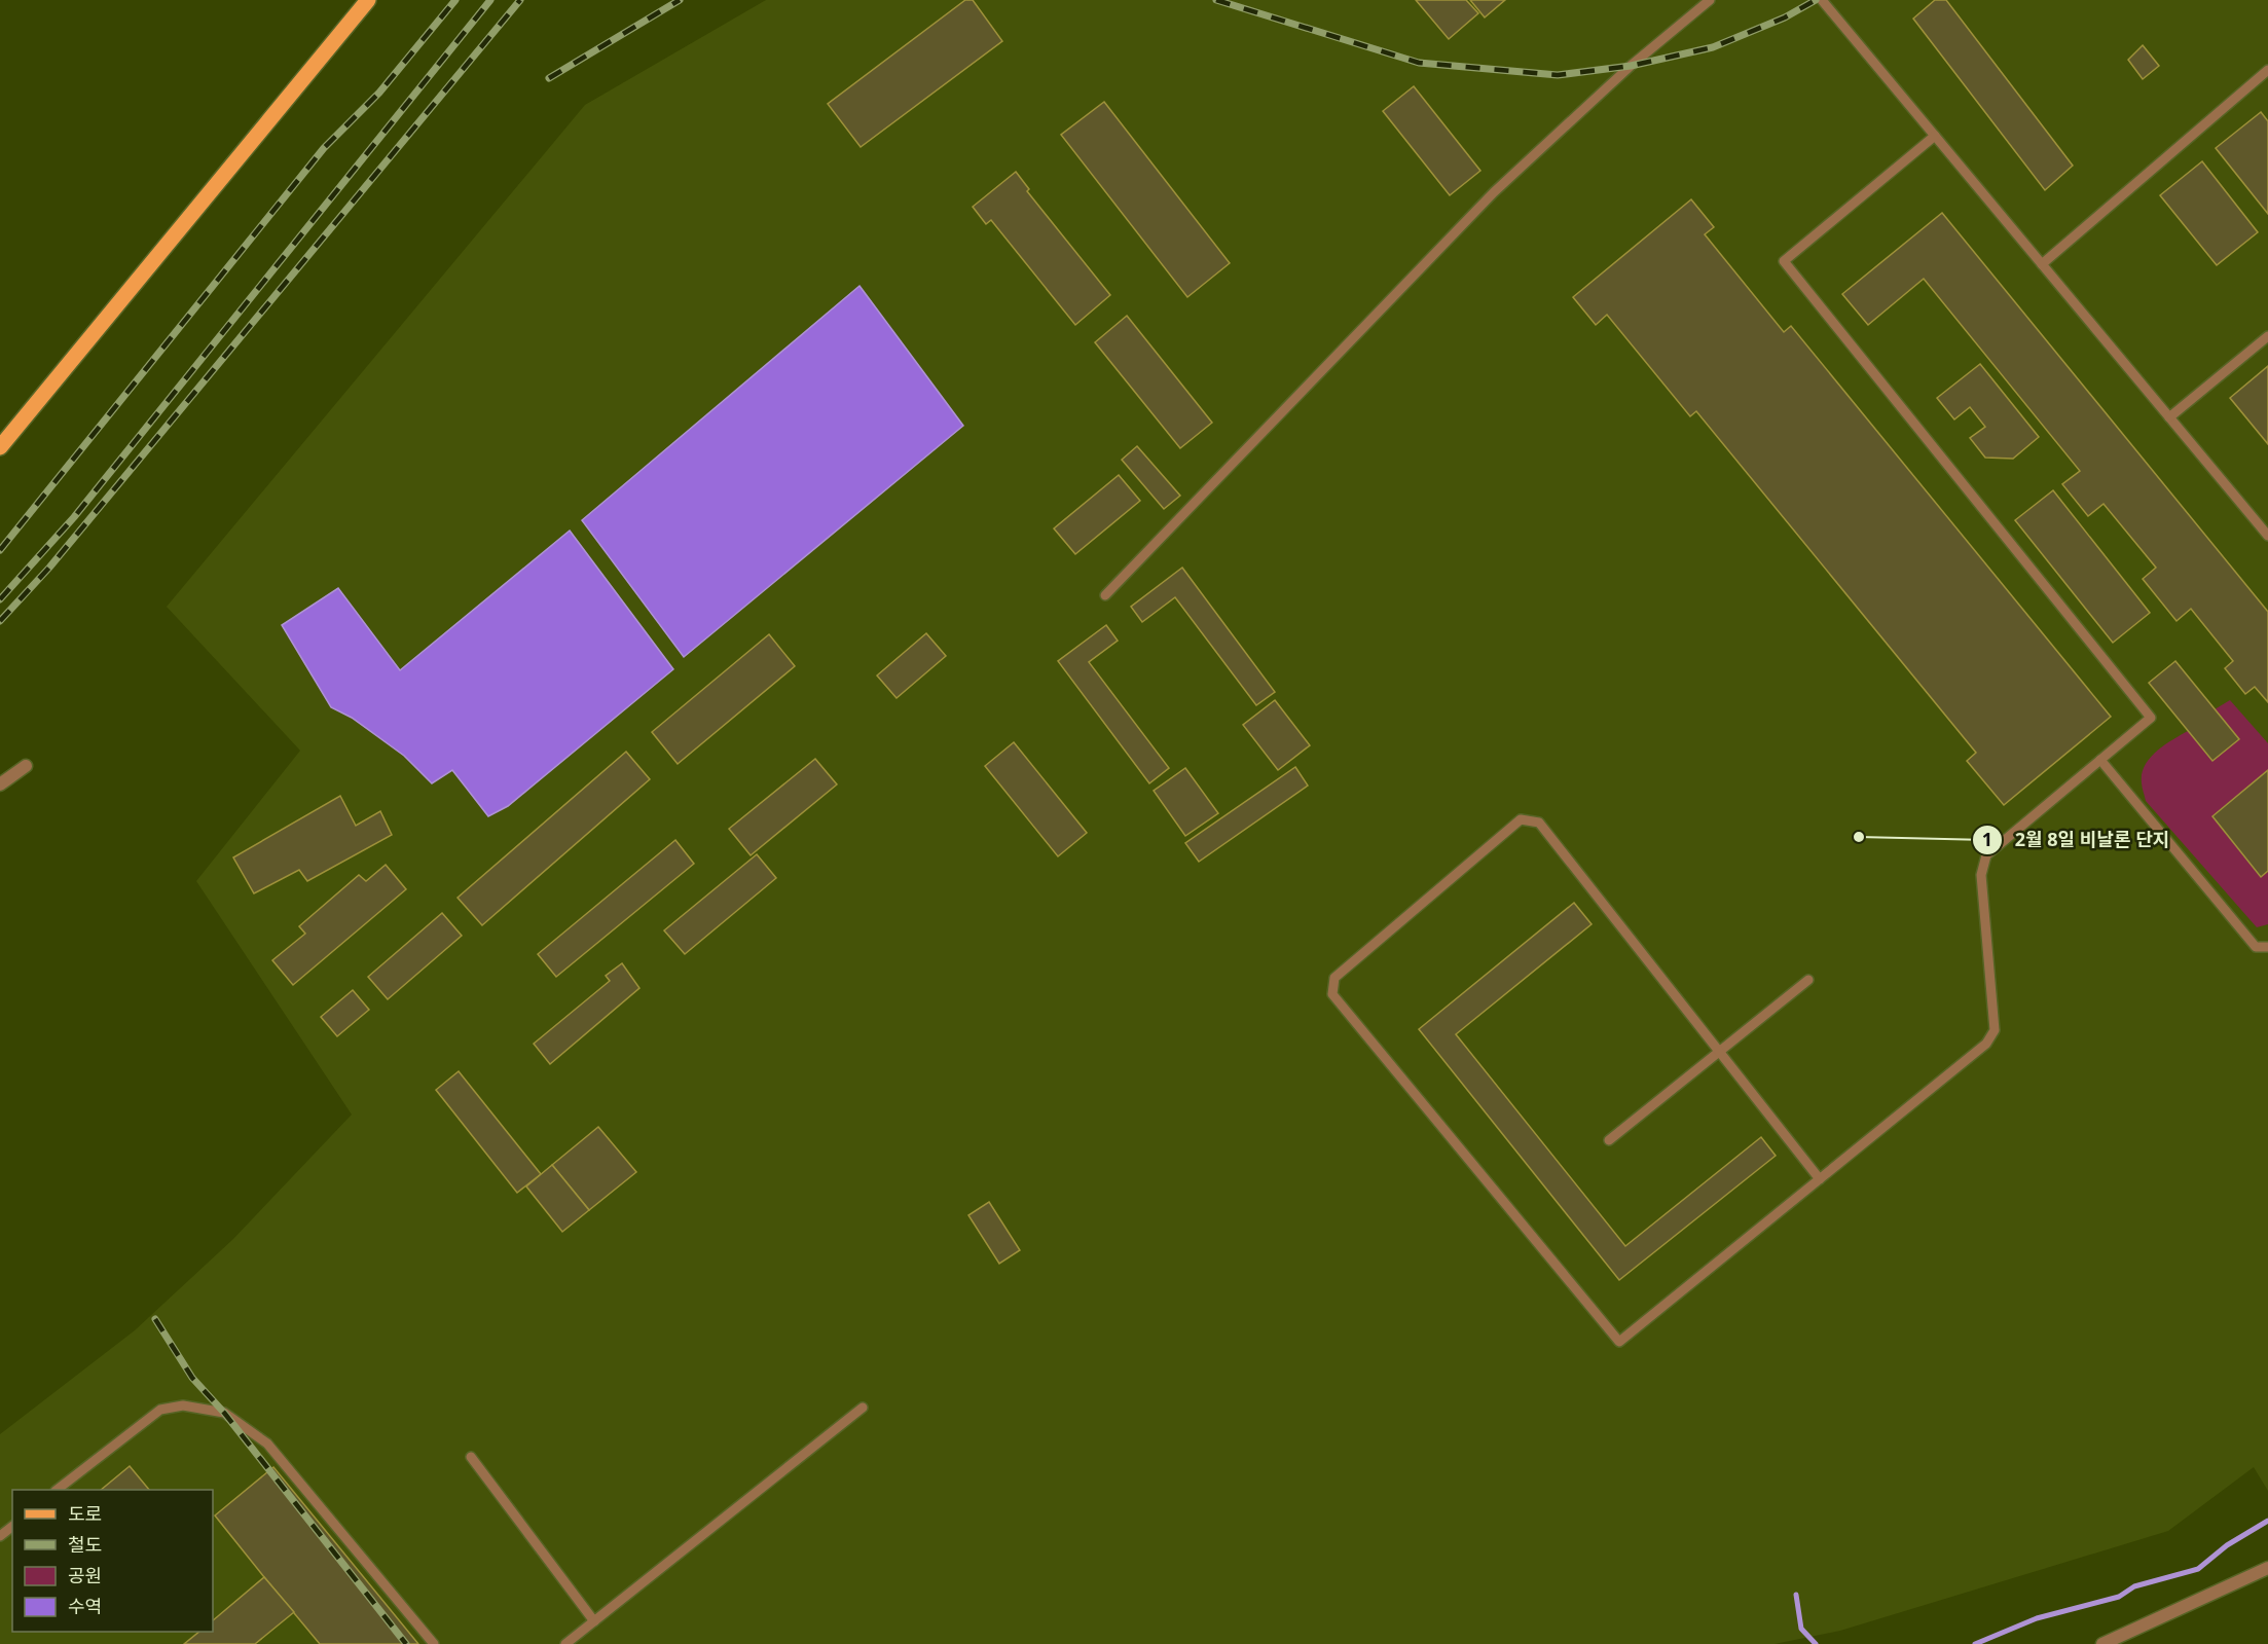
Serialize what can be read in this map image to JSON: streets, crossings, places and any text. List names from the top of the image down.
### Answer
{
  "places": ["2월 8일 비날론 단지"],
  "legend": [
    "도로",
    "철도",
    "공원",
    "수역"
  ]
}
